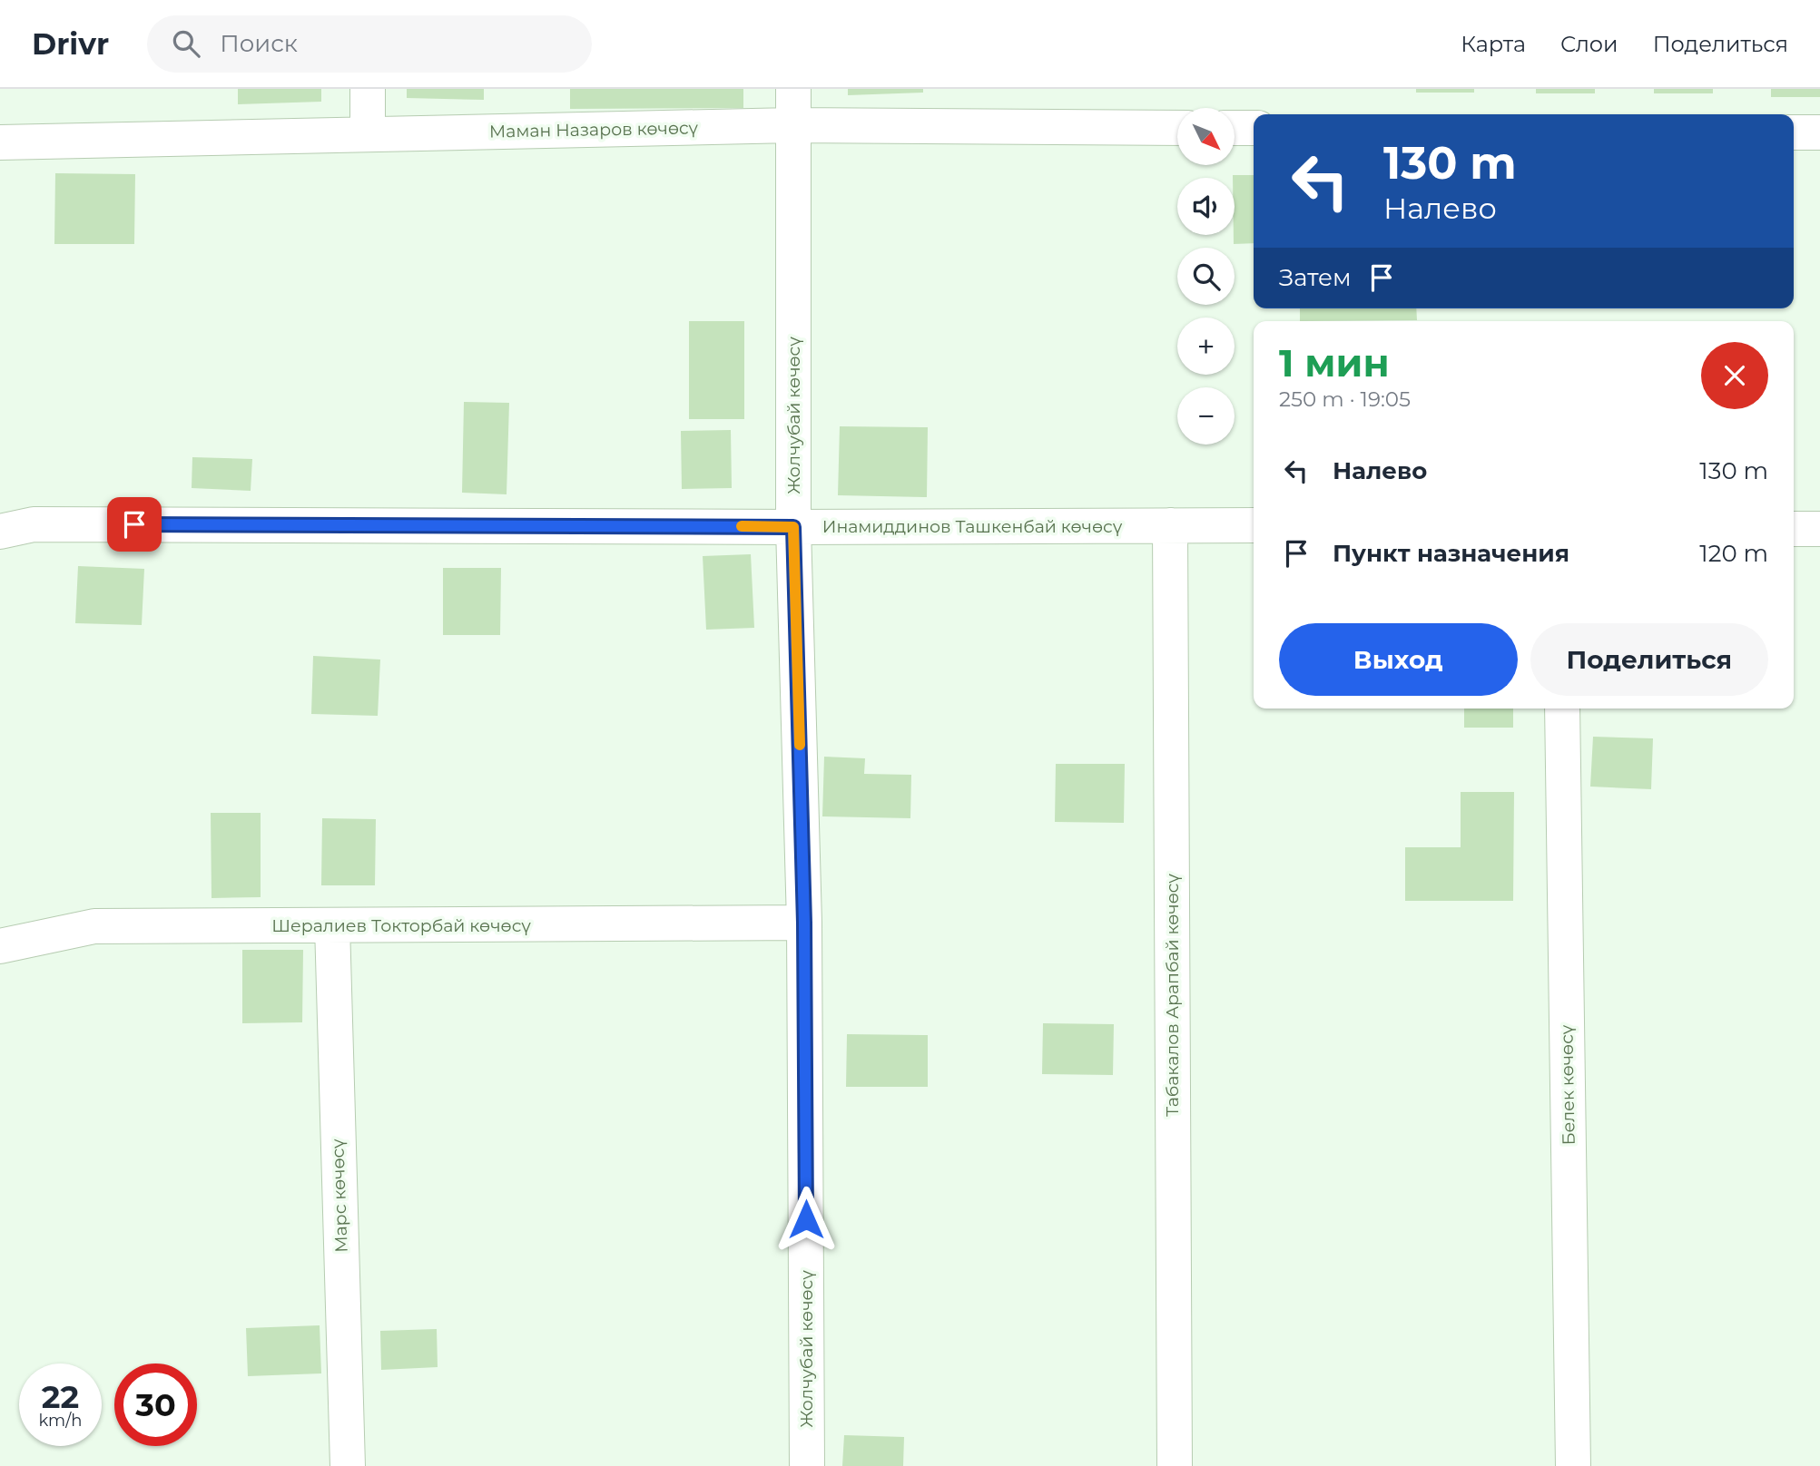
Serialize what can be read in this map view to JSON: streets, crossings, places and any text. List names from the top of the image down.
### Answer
{
  "streets": {
    "street": [
      "Маман Назаров көчөсү",
      "Жолчубай көчөсү",
      "Инамиддинов Ташкенбай көчөсү",
      "Шералиев Токторбай көчөсү",
      "Табакалов Арапбай көчөсү",
      "Белек көчөсү",
      "Марс көчөсү"
    ]
  },
  "crossings": [
    ["Маман Назаров көчөсү", "Жолчубай көчөсү"],
    ["Жолчубай көчөсү", "Инамиддинов Ташкенбай көчөсү"],
    ["Жолчубай көчөсү", "Шералиев Токторбай көчөсү"],
    ["Инамиддинов Ташкенбай көчөсү", "Табакалов Арапбай көчөсү"],
    ["Шералиев Токторбай көчөсү", "Марс көчөсү"]
  ],
  "north": "bottom right",
  "page": {
    "header": "Drivr",
    "search": "Поиск",
    "nav": ["Карта", "Слои", "Поделиться"],
    "map_buttons": ["+", "−"],
    "turn": ["130 m", "Налево"],
    "then": "Затем",
    "heading": ["1 мин", "250 m · 19:05"],
    "list": [
      {
        "name": "Налево",
        "value": "130 m"
      },
      {
        "name": "Пункт назначения",
        "value": "120 m"
      }
    ],
    "buttons": ["Выход", "Поделиться"],
    "speed": "22 km/h",
    "limit": "30"
  }
}
